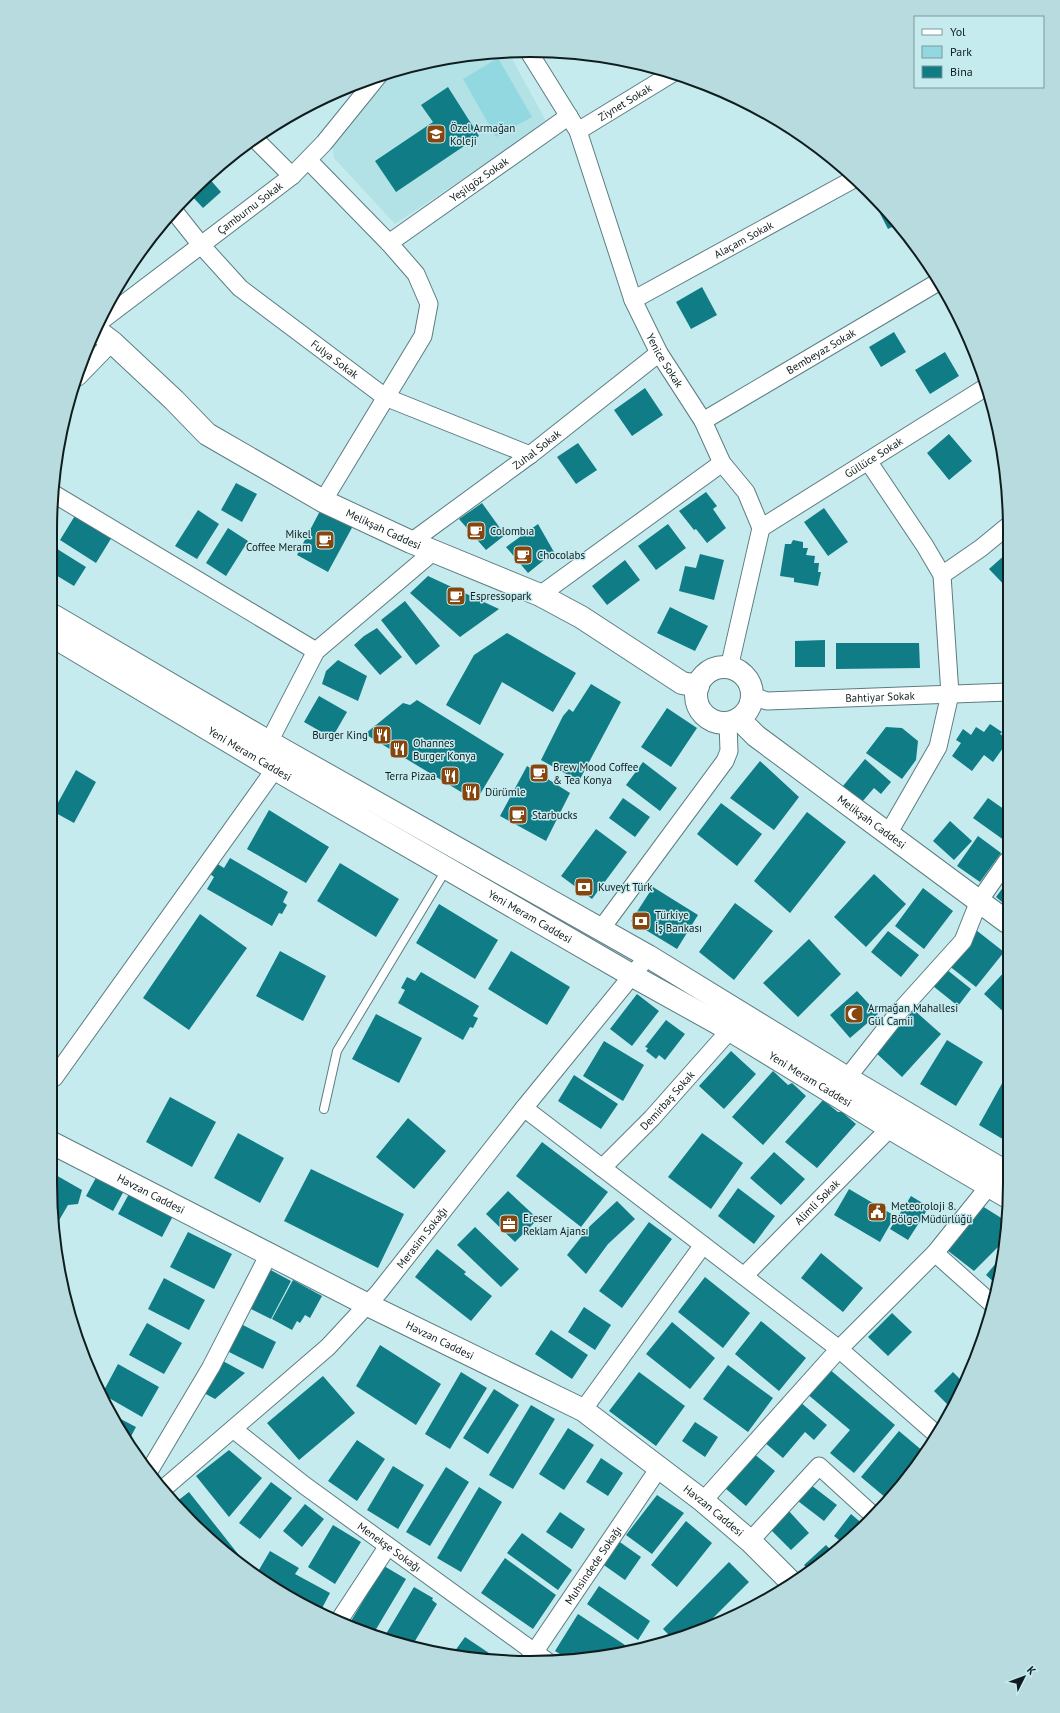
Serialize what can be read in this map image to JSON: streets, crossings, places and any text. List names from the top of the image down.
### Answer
{
  "streets": {
    "main road": ["Melikşah Caddesi", "Yeni Meram Caddesi", "Havzan Caddesi"],
    "street": [
      "Ziynet Sokak",
      "Yeşilgöz Sokak",
      "Çamburnu Sokak",
      "Alaçam Sokak",
      "Bembeyaz Sokak",
      "Fulya Sokak",
      "Yenice Sokak",
      "Zuhal Sokak",
      "Güllüce Sokak",
      "Bahtiyar Sokak",
      "Demirbaş Sokak",
      "Alimli Sokak",
      "Merasim Sokağı",
      "Menekşe Sokağı",
      "Muhsindede Sokağı"
    ]
  },
  "crossings": [
    ["Ziynet Sokak", "Yenice Sokak"],
    ["Yeşilgöz Sokak", "Yenice Sokak"],
    ["Çamburnu Sokak", "Fulya Sokak"],
    ["Alaçam Sokak", "Yenice Sokak"],
    ["Bembeyaz Sokak", "Yenice Sokak"],
    ["Fulya Sokak", "Zuhal Sokak"],
    ["Yenice Sokak", "Zuhal Sokak"],
    ["Yenice Sokak", "Güllüce Sokak"],
    ["Zuhal Sokak", "Melikşah Caddesi"],
    ["Melikşah Caddesi", "Bahtiyar Sokak"],
    ["Yeni Meram Caddesi", "Demirbaş Sokak"],
    ["Yeni Meram Caddesi", "Alimli Sokak"],
    ["Yeni Meram Caddesi", "Merasim Sokağı"],
    ["Havzan Caddesi", "Merasim Sokağı"],
    ["Havzan Caddesi", "Muhsindede Sokağı"],
    ["Merasim Sokağı", "Menekşe Sokağı"]
  ],
  "places": {
    "school or university": ["Özel Armağan Koleji"],
    "cafe": [
      "Colombıa",
      "Mikel Coffee Meram",
      "Chocolabs",
      "Espressopark",
      "Brew Mood Coffee & Tea Konya",
      "Starbucks"
    ],
    "restaurant": [
      "Burger King",
      "Ohannes Burger Konya",
      "Terra Pizaa",
      "Dürümle"
    ],
    "bank": ["Kuveyt Türk", "Türkiye İş Bankası"],
    "mosque": ["Armağan Mahallesi Gül Camii"],
    "public building": ["Meteoroloji 8. Bölge Müdürlüğü"],
    "office": ["Ereser Reklam Ajansı"]
  },
  "legend": ["Yol", "Park", "Bina"],
  "north": "top right"
}
